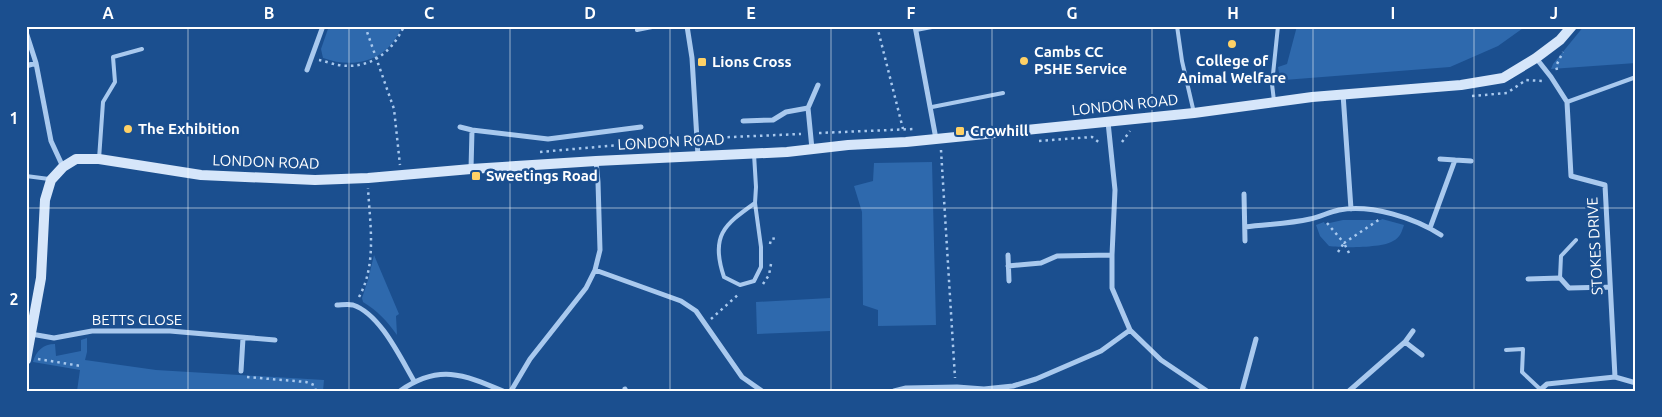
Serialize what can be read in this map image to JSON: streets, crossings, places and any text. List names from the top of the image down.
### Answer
{
  "streets": {
    "street": ["LONDON ROAD", "STOKES DRIVE", "BETTS CLOSE"]
  },
  "crossings": [
    ["LONDON ROAD", "STOKES DRIVE"]
  ],
  "places": {
    "other": ["College of Animal Welfare", "Cambs CC PSHE Service", "The Exhibition"],
    "transit": ["Lions Cross", "Crowhill", "Sweetings Road"]
  },
  "grid": {
    "columns": [
      "A",
      "B",
      "C",
      "D",
      "E",
      "F",
      "G",
      "H",
      "I",
      "J"
    ],
    "rows": ["1", "2"]
  }
}
